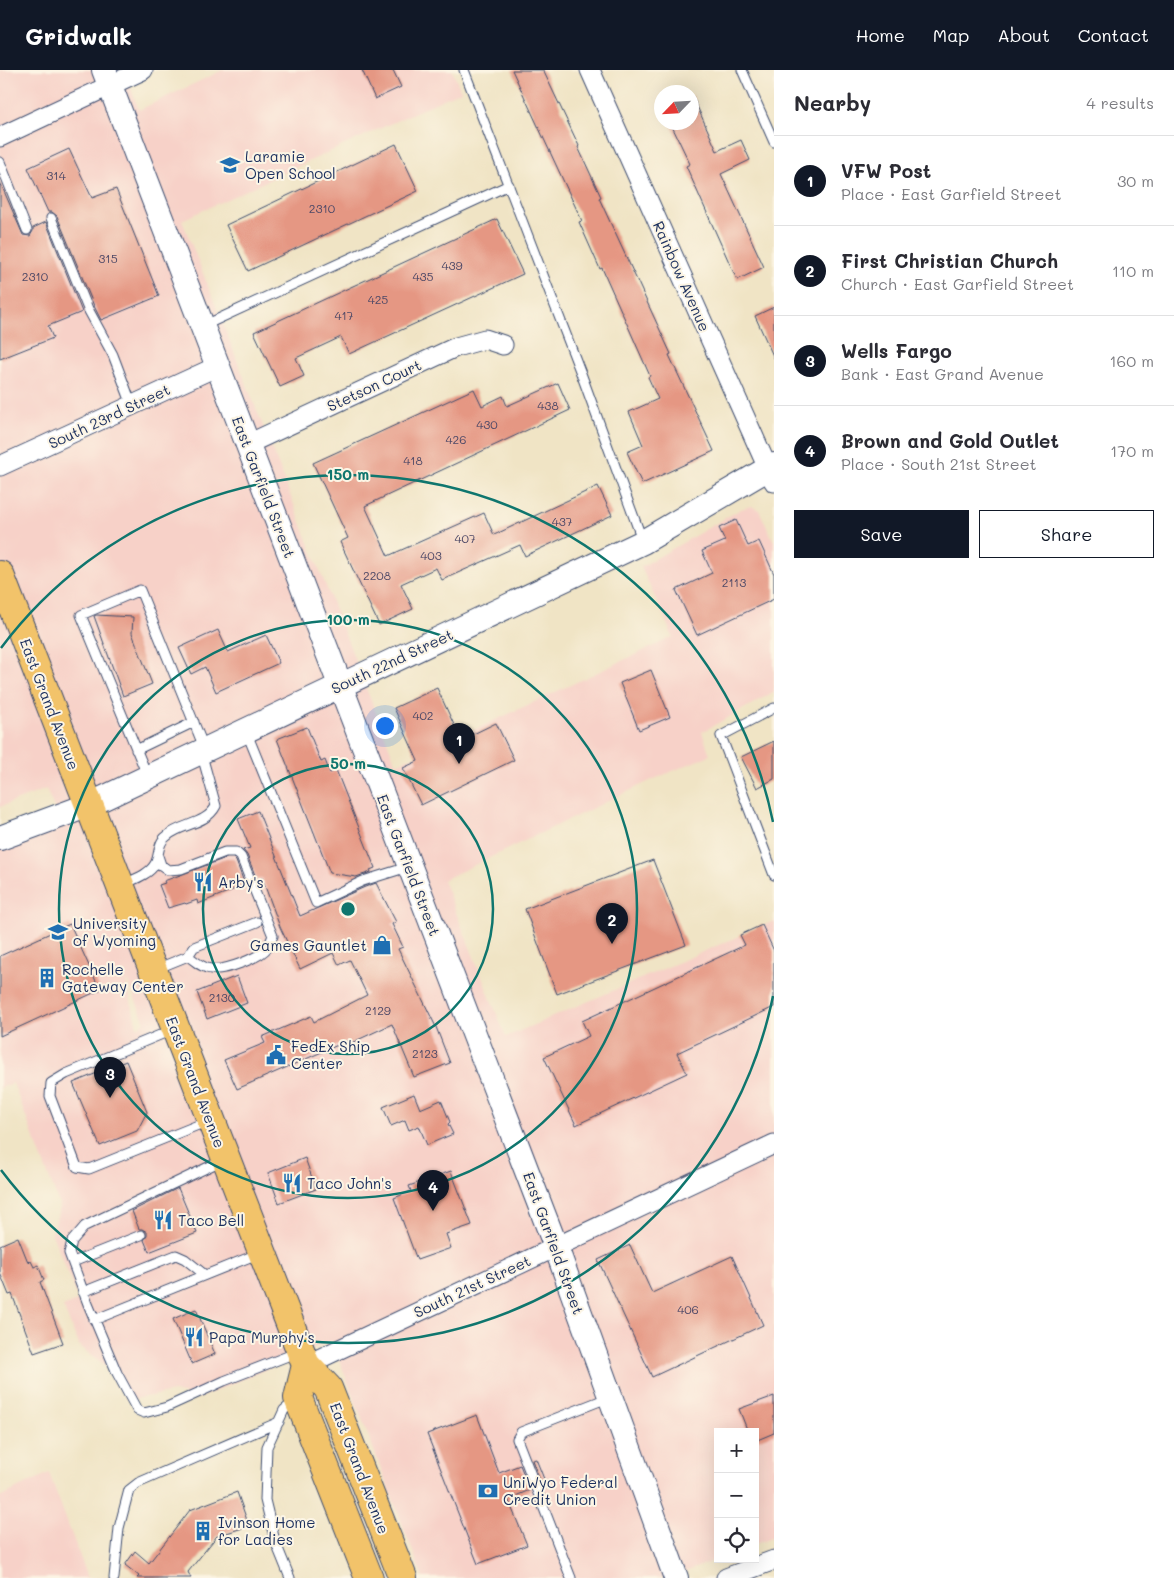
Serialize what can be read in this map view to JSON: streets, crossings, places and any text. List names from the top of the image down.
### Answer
{
  "streets": {
    "main road": ["East Grand Avenue"],
    "street": [
      "Rainbow Avenue",
      "Stetson Court",
      "South 23rd Street",
      "East Garfield Street",
      "South 22nd Street",
      "South 21st Street"
    ]
  },
  "crossings": [
    ["Rainbow Avenue", "South 22nd Street"],
    ["Stetson Court", "East Garfield Street"],
    ["South 23rd Street", "East Garfield Street"],
    ["East Garfield Street", "South 22nd Street"],
    ["East Garfield Street", "South 21st Street"],
    ["South 22nd Street", "East Grand Avenue"],
    ["East Grand Avenue", "South 21st Street"]
  ],
  "places": {
    "school or university": ["Laramie Open School", "University of Wyoming"],
    "restaurant": [
      "Arby's",
      "Taco John's",
      "Taco Bell",
      "Papa Murphy's"
    ],
    "shop": ["Games Gauntlet"],
    "building": ["Rochelle Gateway Center", "Ivinson Home for Ladies"],
    "public building": ["FedEx Ship Center"],
    "bank": ["UniWyo Federal Credit Union"]
  },
  "house_numbers": [
    "314",
    "2310",
    "315",
    "439",
    "2310",
    "435",
    "425",
    "417",
    "438",
    "430",
    "426",
    "418",
    "437",
    "407",
    "403",
    "2208",
    "2113",
    "402",
    "2130",
    "2129",
    "2123",
    "406"
  ],
  "north": "bottom left",
  "page": {
    "header": "Gridwalk",
    "nav": [
      "Home",
      "Map",
      "About",
      "Contact"
    ],
    "heading": ["Nearby", "4 results"],
    "list": [
      {
        "mark": "1",
        "name": "VFW Post",
        "note": "Place · East Garfield Street",
        "value": "30 m"
      },
      {
        "mark": "2",
        "name": "First Christian Church",
        "note": "Church · East Garfield Street",
        "value": "110 m"
      },
      {
        "mark": "3",
        "name": "Wells Fargo",
        "note": "Bank · East Grand Avenue",
        "value": "160 m"
      },
      {
        "mark": "4",
        "name": "Brown and Gold Outlet",
        "note": "Place · South 21st Street",
        "value": "170 m"
      }
    ],
    "buttons": ["Save", "Share"],
    "pins": [
      "1",
      "2",
      "3",
      "4"
    ],
    "map_buttons": ["+", "−"]
  },
  "rings": ["150 m", "100 m", "50 m"]
}
